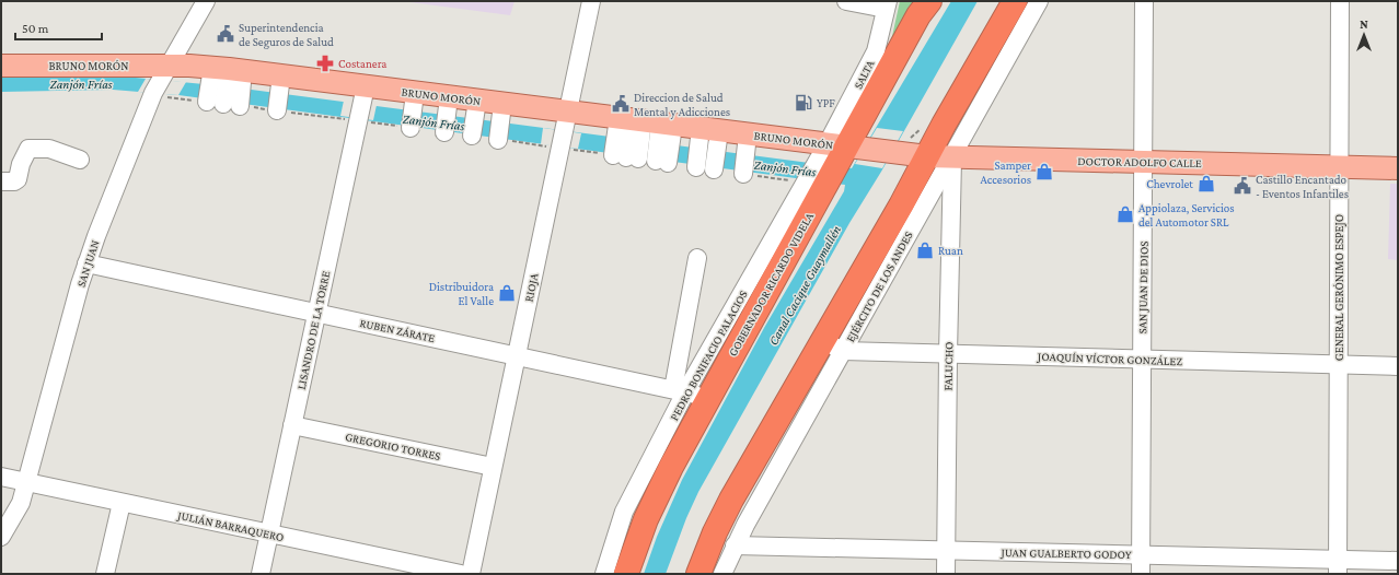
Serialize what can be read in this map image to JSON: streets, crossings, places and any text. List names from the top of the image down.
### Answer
{
  "streets": {
    "highway": ["GOBERNADOR RICARDO VIDELA"],
    "main road": ["BRUNO MORÓN", "DOCTOR ADOLFO CALLE"],
    "street": [
      "SALTA",
      "SAN JUAN",
      "EJÉRCITO DE LOS ANDES",
      "RIOJA",
      "SAN JUAN DE DIOS",
      "GENERAL GERÓNIMO ESPEJO",
      "LISANDRO DE LA TORRE",
      "RUBEN ZÁRATE",
      "PEDRO BONIFACIO PALACIOS",
      "JOAQUÍN VÍCTOR GONZÁLEZ",
      "FALUCHO",
      "GREGORIO TORRES",
      "JULIÁN BARRAQUERO",
      "JUAN GUALBERTO GODOY"
    ]
  },
  "crossings": [
    ["BRUNO MORÓN", "SALTA"],
    ["BRUNO MORÓN", "DOCTOR ADOLFO CALLE"],
    ["BRUNO MORÓN", "SAN JUAN"],
    ["BRUNO MORÓN", "GOBERNADOR RICARDO VIDELA"],
    ["BRUNO MORÓN", "RIOJA"],
    ["BRUNO MORÓN", "LISANDRO DE LA TORRE"],
    ["SALTA", "DOCTOR ADOLFO CALLE"],
    ["SALTA", "GOBERNADOR RICARDO VIDELA"],
    ["DOCTOR ADOLFO CALLE", "GOBERNADOR RICARDO VIDELA"],
    ["DOCTOR ADOLFO CALLE", "EJÉRCITO DE LOS ANDES"],
    ["DOCTOR ADOLFO CALLE", "SAN JUAN DE DIOS"],
    ["DOCTOR ADOLFO CALLE", "GENERAL GERÓNIMO ESPEJO"],
    ["DOCTOR ADOLFO CALLE", "FALUCHO"],
    ["SAN JUAN", "RUBEN ZÁRATE"],
    ["SAN JUAN", "JULIÁN BARRAQUERO"],
    ["GOBERNADOR RICARDO VIDELA", "RUBEN ZÁRATE"],
    ["GOBERNADOR RICARDO VIDELA", "PEDRO BONIFACIO PALACIOS"],
    ["EJÉRCITO DE LOS ANDES", "JOAQUÍN VÍCTOR GONZÁLEZ"],
    ["EJÉRCITO DE LOS ANDES", "FALUCHO"],
    ["EJÉRCITO DE LOS ANDES", "JUAN GUALBERTO GODOY"],
    ["RIOJA", "RUBEN ZÁRATE"],
    ["RIOJA", "GREGORIO TORRES"],
    ["SAN JUAN DE DIOS", "JOAQUÍN VÍCTOR GONZÁLEZ"],
    ["SAN JUAN DE DIOS", "JUAN GUALBERTO GODOY"],
    ["GENERAL GERÓNIMO ESPEJO", "JOAQUÍN VÍCTOR GONZÁLEZ"],
    ["GENERAL GERÓNIMO ESPEJO", "JUAN GUALBERTO GODOY"],
    ["LISANDRO DE LA TORRE", "RUBEN ZÁRATE"],
    ["LISANDRO DE LA TORRE", "GREGORIO TORRES"],
    ["LISANDRO DE LA TORRE", "JULIÁN BARRAQUERO"],
    ["RUBEN ZÁRATE", "PEDRO BONIFACIO PALACIOS"],
    ["JOAQUÍN VÍCTOR GONZÁLEZ", "FALUCHO"],
    ["FALUCHO", "JUAN GUALBERTO GODOY"]
  ],
  "water": ["Zanjón Frías", "Canal Cacique Guaymallén"],
  "places": {
    "public building": ["Superintendencia de Seguros de Salud", "Direccion de Salud Mental y Adicciones", "Castillo Encantado - Eventos Infantiles"],
    "pharmacy": ["Costanera"],
    "fuel station": ["YPF"],
    "shop": [
      "Samper Accesorios",
      "Chevrolet",
      "Appiolaza, Servicios del Automotor SRL",
      "Ruan",
      "Distribuidora El Valle"
    ]
  },
  "scale_bar": "50 m",
  "north": "top"
}
